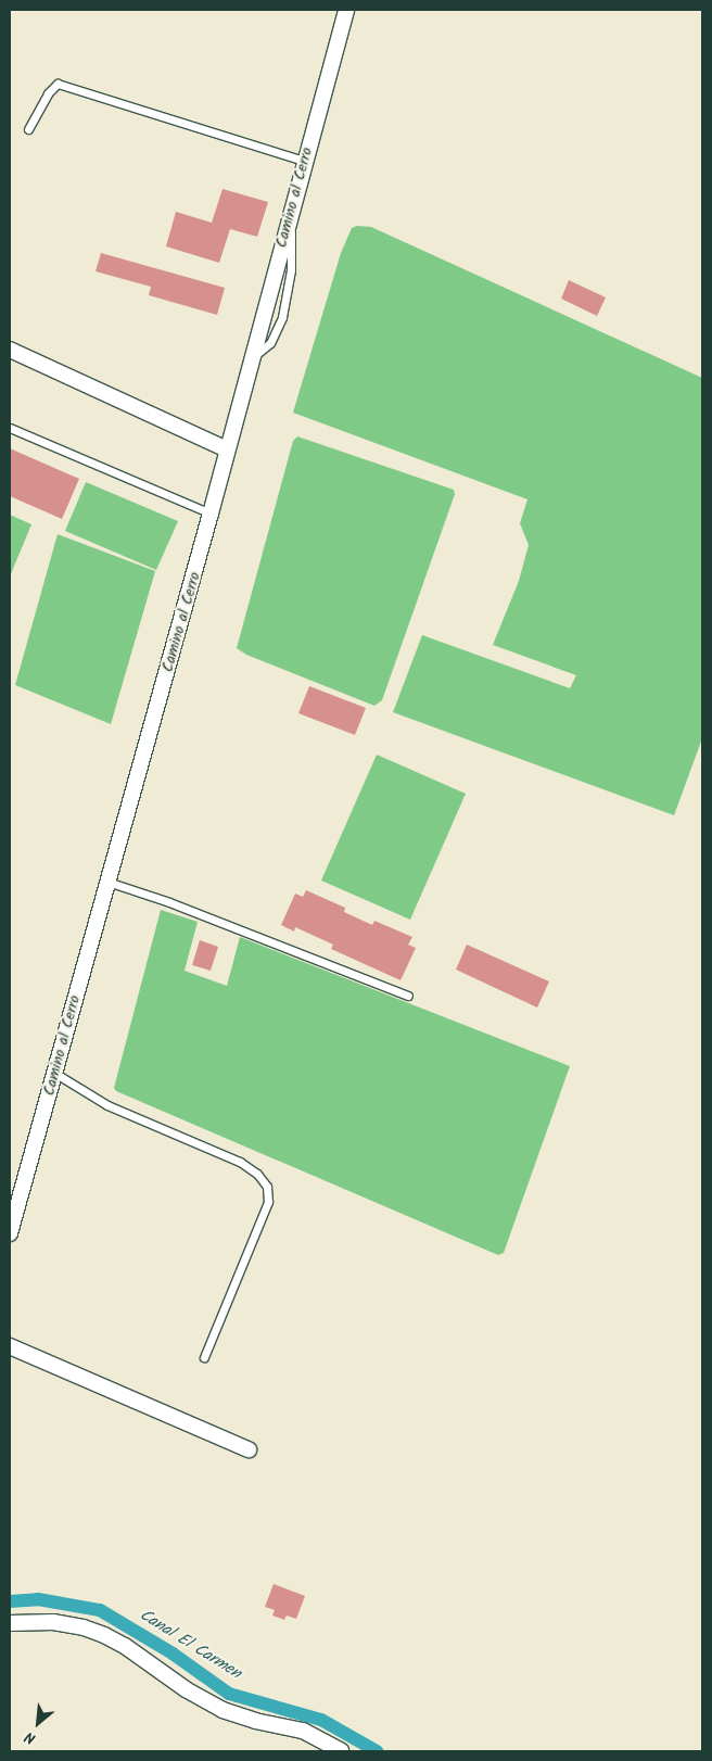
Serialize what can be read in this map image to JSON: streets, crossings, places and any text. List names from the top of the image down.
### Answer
{
  "streets": {
    "street": ["Camino al Cerro"]
  },
  "water": ["Canal El Carmen"],
  "north": "bottom left"
}
